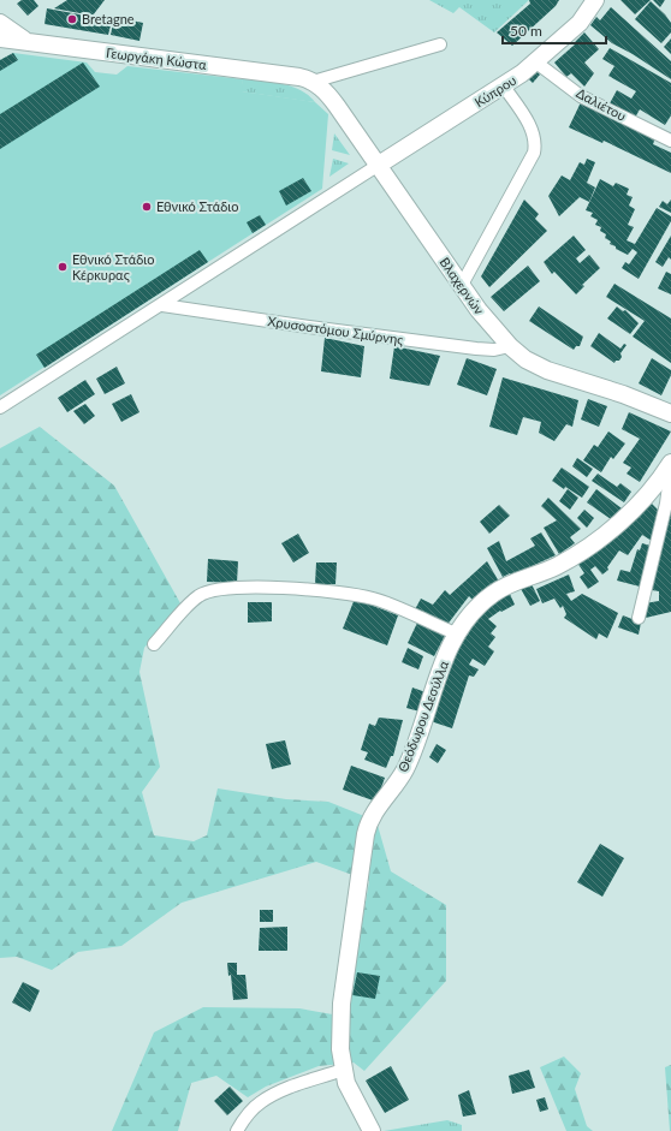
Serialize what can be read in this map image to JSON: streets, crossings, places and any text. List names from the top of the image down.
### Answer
{
  "streets": {
    "street": [
      "Γεωργάκη Κώστα",
      "Κύπρου",
      "Δαλιέτου",
      "Βλαχερνών",
      "Χρυσοστόμου Σμύρνης",
      "Θεόδωρου Δεσύλλα"
    ]
  },
  "crossings": [
    ["Γεωργάκη Κώστα", "Βλαχερνών"],
    ["Κύπρου", "Δαλιέτου"],
    ["Κύπρου", "Βλαχερνών"],
    ["Βλαχερνών", "Χρυσοστόμου Σμύρνης"]
  ],
  "places": ["Bretagne", "Εθνικό Στάδιο", "Εθνικό Στάδιο Κέρκυρας"],
  "scale_bar": "50 m"
}
